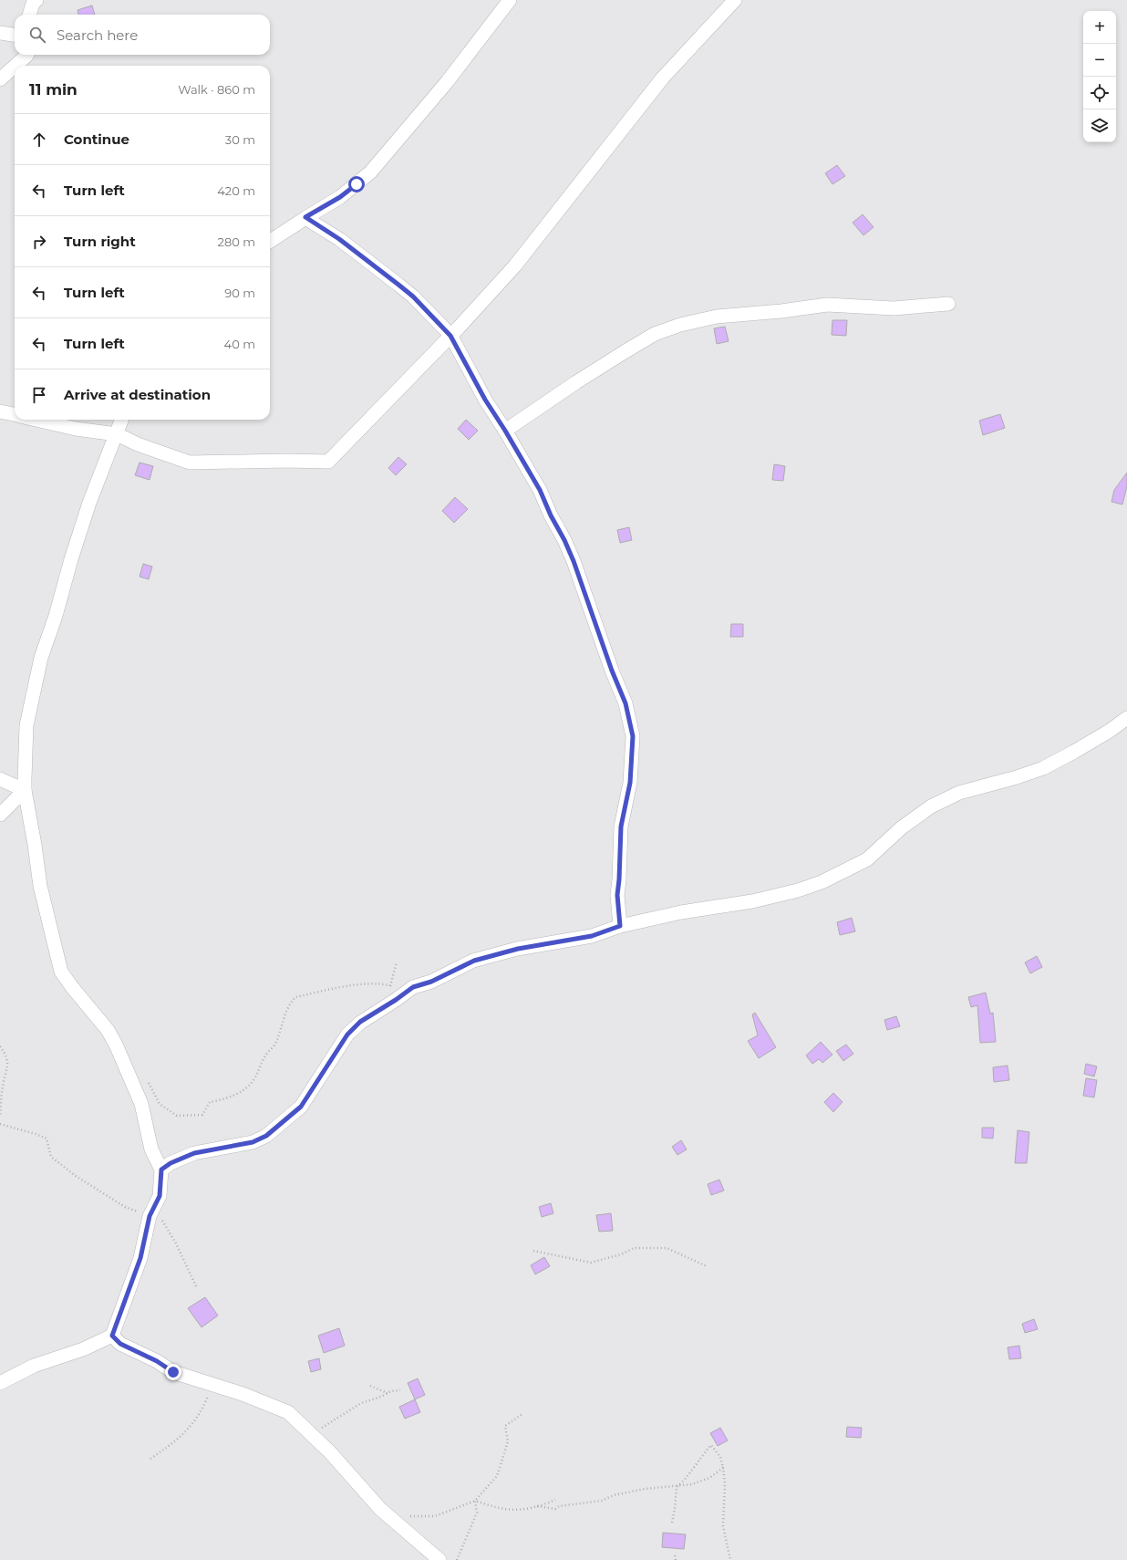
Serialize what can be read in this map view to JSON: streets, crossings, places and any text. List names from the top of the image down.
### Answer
{
  "page": {
    "map_buttons": ["+", "−"],
    "search": "Search here",
    "heading": ["11 min", "Walk · 860 m"],
    "list": [
      ["Continue", "30 m"],
      ["Turn left", "420 m"],
      ["Turn right", "280 m"],
      ["Turn left", "90 m"],
      ["Turn left", "40 m"],
      "Arrive at destination"
    ]
  }
}
